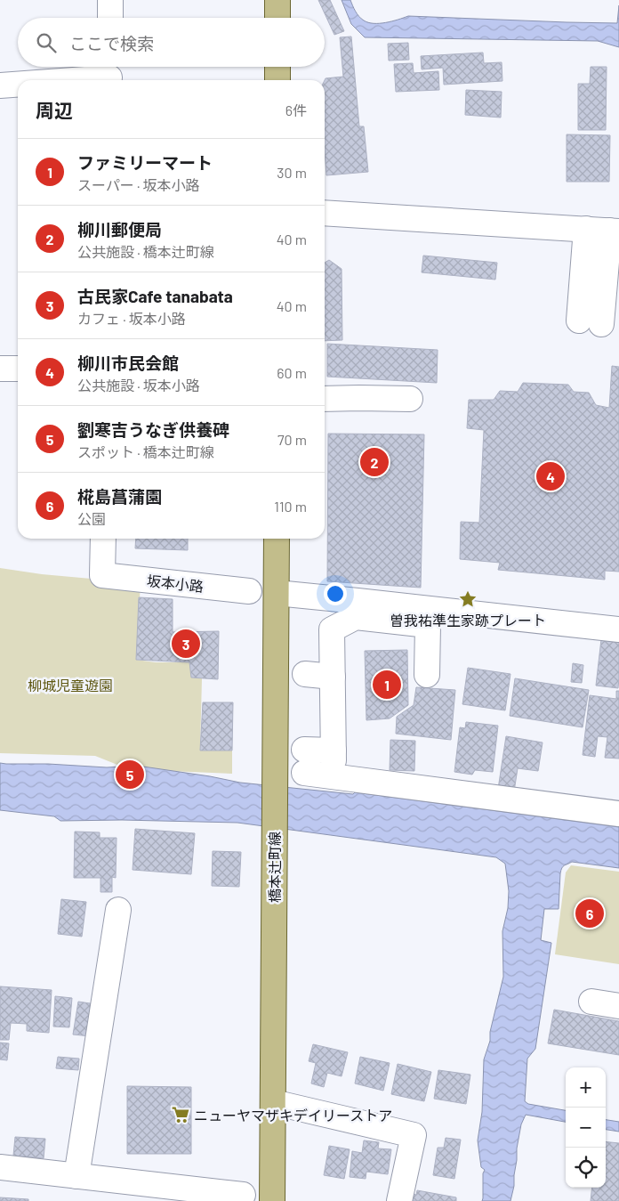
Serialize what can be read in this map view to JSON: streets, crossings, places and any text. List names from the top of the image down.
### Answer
{
  "streets": {
    "main road": ["橋本辻町線"],
    "street": ["坂本小路"]
  },
  "parks": ["柳城児童遊園"],
  "places": {
    "place": ["曽我祐準生家跡プレート"],
    "supermarket": ["ニューヤマザキデイリーストア"]
  },
  "page": {
    "search": "ここで検索",
    "heading": ["周辺", "6件"],
    "list": [
      {
        "mark": "1",
        "name": "ファミリーマート",
        "note": "スーパー · 坂本小路",
        "value": "30 m"
      },
      {
        "mark": "2",
        "name": "柳川郵便局",
        "note": "公共施設 · 橋本辻町線",
        "value": "40 m"
      },
      {
        "mark": "3",
        "name": "古民家Cafe tanabata",
        "note": "カフェ · 坂本小路",
        "value": "40 m"
      },
      {
        "mark": "4",
        "name": "柳川市民会館",
        "note": "公共施設 · 坂本小路",
        "value": "60 m"
      },
      {
        "mark": "5",
        "name": "劉寒吉うなぎ供養碑",
        "note": "スポット · 橋本辻町線",
        "value": "70 m"
      },
      {
        "mark": "6",
        "name": "椛島菖蒲園",
        "note": "公園",
        "value": "110 m"
      }
    ],
    "pins": [
      "2",
      "4",
      "3",
      "1",
      "5",
      "6"
    ],
    "map_buttons": ["+", "−"]
  }
}
